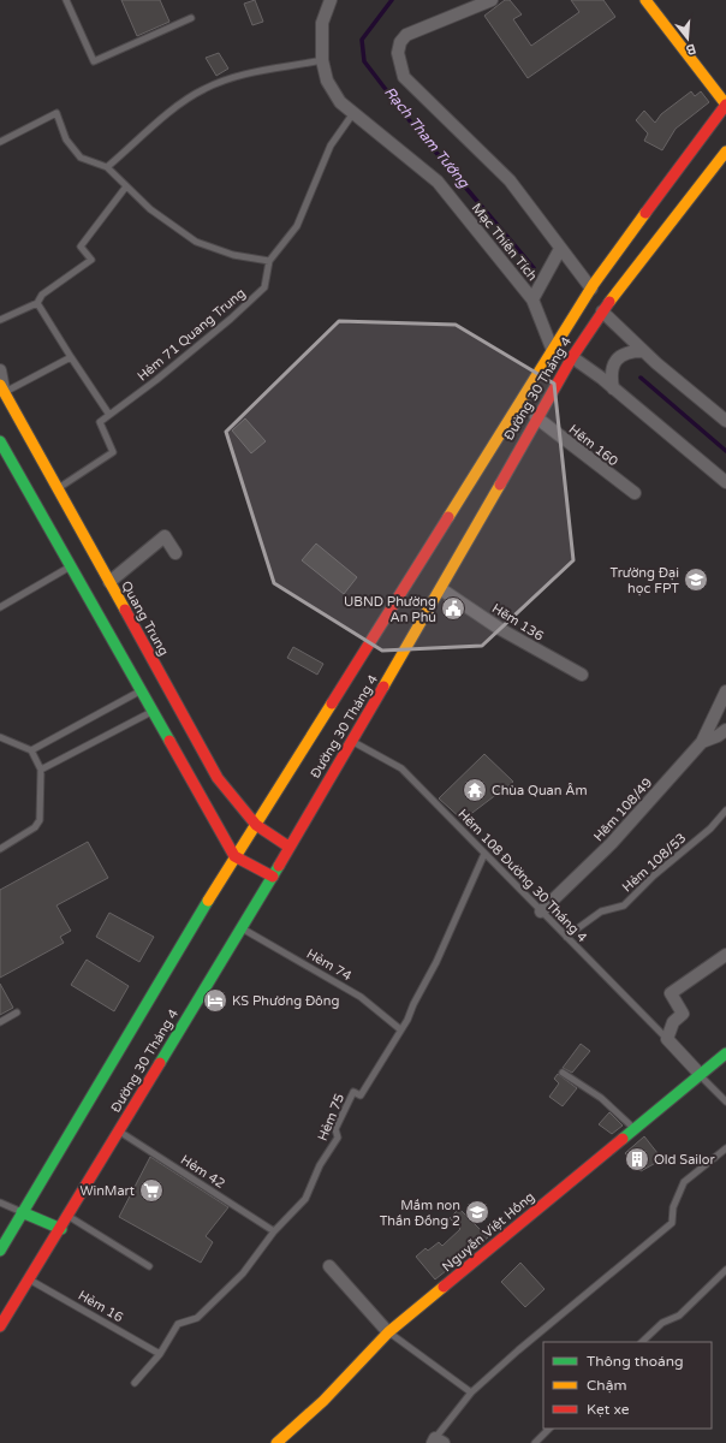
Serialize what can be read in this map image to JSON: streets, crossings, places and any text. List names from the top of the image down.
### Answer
{
  "streets": {
    "main road": ["Đường 30 Tháng 4", "Quang Trung", "Nguyễn Việt Hồng"],
    "street": [
      "Mạc Thiên Tích",
      "Hẽm 160",
      "Hẽm 136",
      "Hẽm 108/49"
    ],
    "lane": [
      "Hẻm 71 Quang Trung",
      "Hẻm 108/53",
      "Hẽm 108 Đường 30 Tháng 4",
      "Hẻm 74",
      "Hẻm 75",
      "Hẻm 42",
      "Hẻm 16"
    ]
  },
  "crossings": [
    ["Mạc Thiên Tích", "Hẻm 71 Quang Trung"],
    ["Mạc Thiên Tích", "Đường 30 Tháng 4"],
    ["Đường 30 Tháng 4", "Hẽm 160"],
    ["Đường 30 Tháng 4", "Quang Trung"],
    ["Đường 30 Tháng 4", "Hẽm 136"],
    ["Đường 30 Tháng 4", "Hẽm 108 Đường 30 Tháng 4"],
    ["Đường 30 Tháng 4", "Hẻm 74"],
    ["Đường 30 Tháng 4", "Hẻm 42"],
    ["Đường 30 Tháng 4", "Hẻm 16"],
    ["Hẽm 108/49", "Hẽm 108 Đường 30 Tháng 4"],
    ["Hẻm 108/53", "Hẽm 108 Đường 30 Tháng 4"],
    ["Hẽm 108 Đường 30 Tháng 4", "Hẻm 75"],
    ["Hẻm 74", "Hẻm 75"],
    ["Hẻm 75", "Hẻm 42"],
    ["Hẻm 75", "Hẻm 16"]
  ],
  "water": ["Rạch Tham Tướng"],
  "places": {
    "school or university": ["Trường Đại học FPT", "Mầm non Thần Đồng 2"],
    "public building": ["UBND Phường An Phú"],
    "temple": ["Chùa Quan Âm"],
    "hotel": ["KS Phương Đông"],
    "building": ["Old Sailor"],
    "supermarket": ["WinMart"]
  },
  "legend": ["Thông thoáng", "Chậm", "Kẹt xe"],
  "north": "bottom"
}
